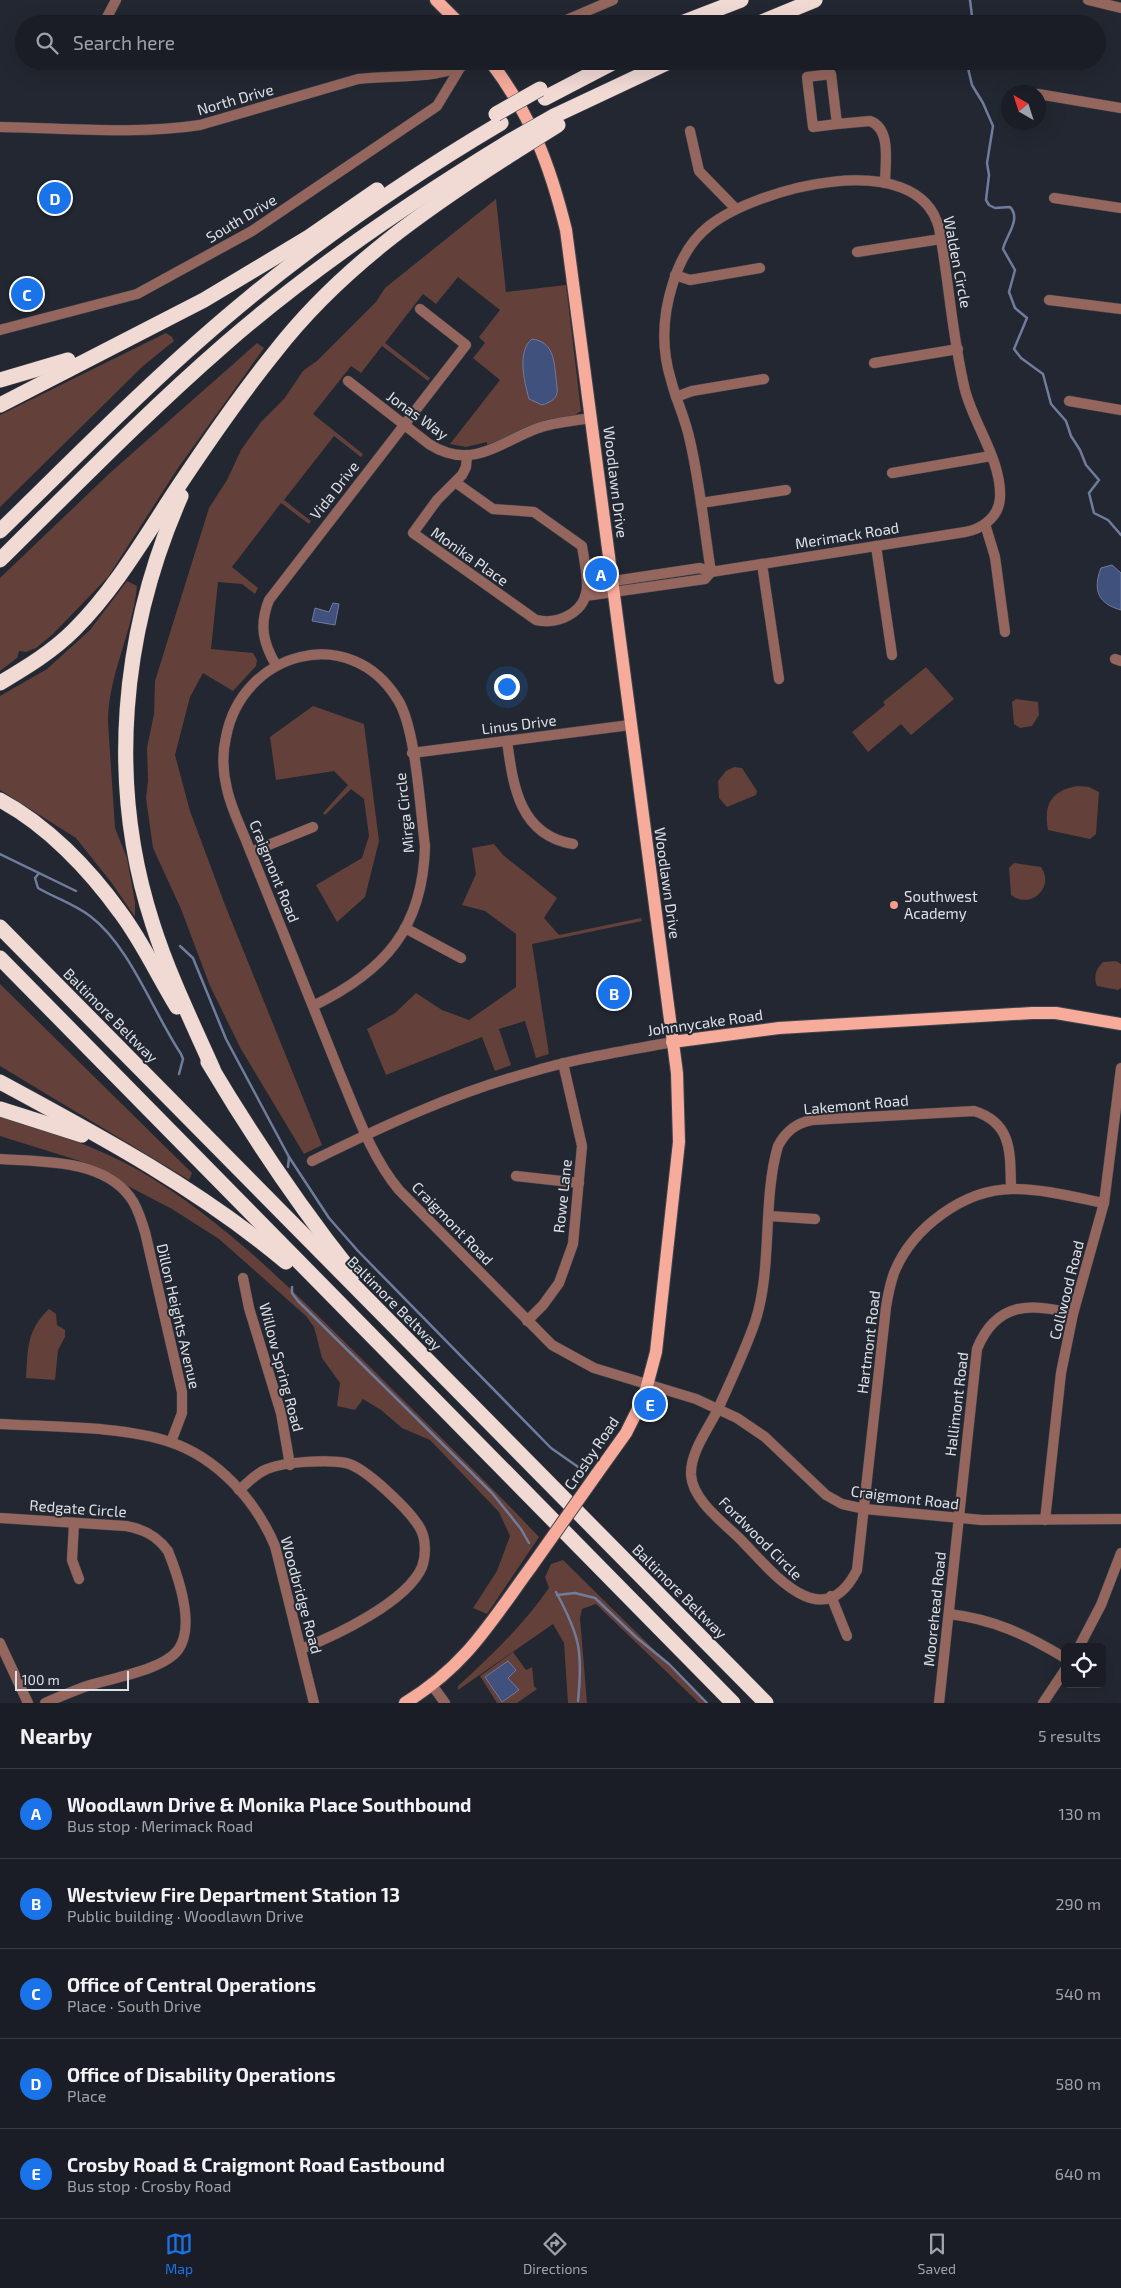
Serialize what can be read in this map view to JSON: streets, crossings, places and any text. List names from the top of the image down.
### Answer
{
  "streets": {
    "highway": ["Baltimore Beltway"],
    "main road": ["Woodlawn Drive", "Johnnycake Road", "Crosby Road"],
    "street": [
      "North Drive",
      "South Drive",
      "Walden Circle",
      "Jonas Way",
      "Vida Drive",
      "Merimack Road",
      "Monika Place",
      "Linus Drive",
      "Mirga Circle",
      "Craigmont Road",
      "Lakemont Road",
      "Rowe Lane",
      "Collwood Road",
      "Dillon Heights Avenue",
      "Hartmont Road",
      "Willow Spring Road",
      "Hallimont Road",
      "Redgate Circle",
      "Fordwood Circle",
      "Woodbridge Road",
      "Moorehead Road"
    ]
  },
  "crossings": [
    ["Walden Circle", "Merimack Road"],
    ["Jonas Way", "Woodlawn Drive"],
    ["Jonas Way", "Vida Drive"],
    ["Jonas Way", "Monika Place"],
    ["Woodlawn Drive", "Merimack Road"],
    ["Woodlawn Drive", "Linus Drive"],
    ["Woodlawn Drive", "Johnnycake Road"],
    ["Woodlawn Drive", "Crosby Road"],
    ["Vida Drive", "Craigmont Road"],
    ["Merimack Road", "Monika Place"],
    ["Linus Drive", "Mirga Circle"],
    ["Mirga Circle", "Craigmont Road"],
    ["Craigmont Road", "Johnnycake Road"],
    ["Craigmont Road", "Lakemont Road"],
    ["Craigmont Road", "Rowe Lane"],
    ["Craigmont Road", "Collwood Road"],
    ["Craigmont Road", "Hartmont Road"],
    ["Craigmont Road", "Hallimont Road"],
    ["Craigmont Road", "Crosby Road"],
    ["Craigmont Road", "Fordwood Circle"],
    ["Craigmont Road", "Moorehead Road"],
    ["Johnnycake Road", "Rowe Lane"],
    ["Johnnycake Road", "Crosby Road"],
    ["Lakemont Road", "Hartmont Road"],
    ["Lakemont Road", "Fordwood Circle"],
    ["Collwood Road", "Hartmont Road"],
    ["Collwood Road", "Hallimont Road"],
    ["Dillon Heights Avenue", "Woodbridge Road"],
    ["Hallimont Road", "Moorehead Road"]
  ],
  "places": ["Southwest Academy"],
  "scale_bar": "100 m",
  "north": "top left",
  "page": {
    "search": "Search here",
    "pins": [
      "D",
      "C",
      "A",
      "B",
      "E"
    ],
    "scale": "100 m",
    "heading": ["Nearby", "5 results"],
    "list": [
      {
        "mark": "A",
        "name": "Woodlawn Drive & Monika Place Southbound",
        "note": "Bus stop · Merimack Road",
        "value": "130 m"
      },
      {
        "mark": "B",
        "name": "Westview Fire Department Station 13",
        "note": "Public building · Woodlawn Drive",
        "value": "290 m"
      },
      {
        "mark": "C",
        "name": "Office of Central Operations",
        "note": "Place · South Drive",
        "value": "540 m"
      },
      {
        "mark": "D",
        "name": "Office of Disability Operations",
        "note": "Place",
        "value": "580 m"
      },
      {
        "mark": "E",
        "name": "Crosby Road & Craigmont Road Eastbound",
        "note": "Bus stop · Crosby Road",
        "value": "640 m"
      }
    ],
    "nav": ["Map", "Directions", "Saved"]
  }
}
